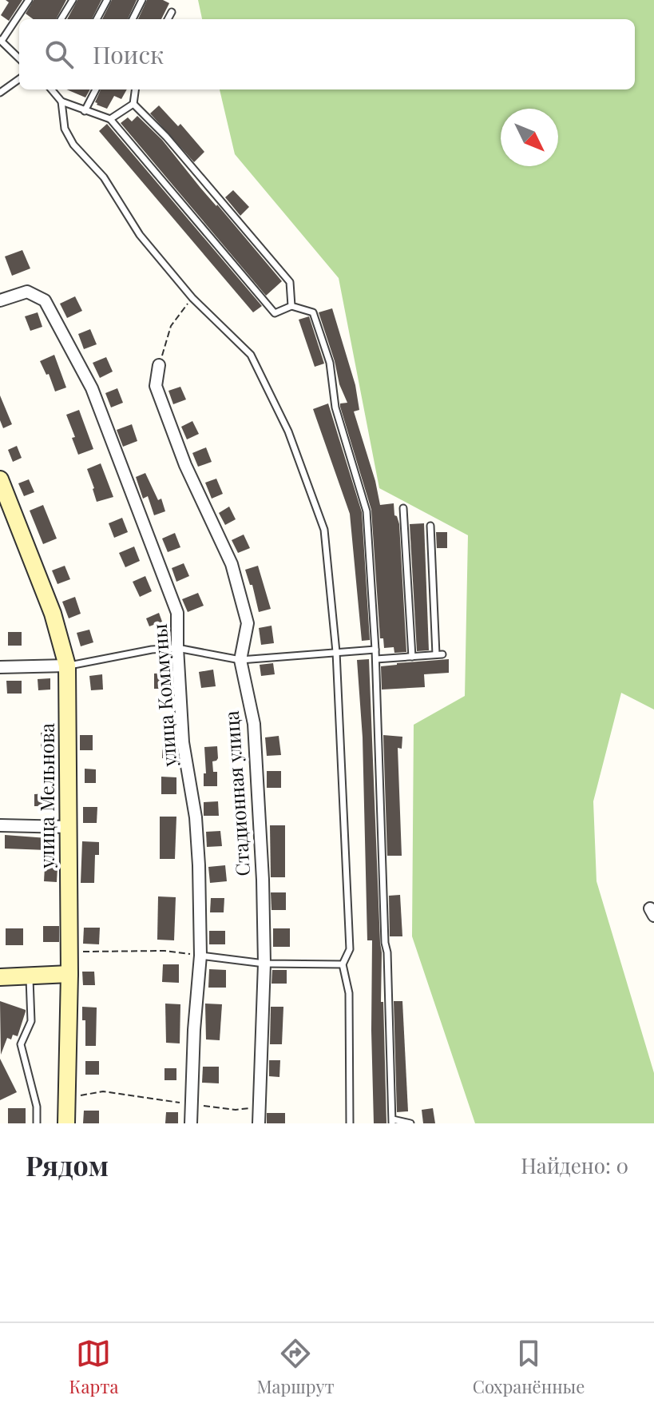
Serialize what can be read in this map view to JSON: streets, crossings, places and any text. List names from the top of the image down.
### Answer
{
  "streets": {
    "main road": ["улица Мельнова"],
    "street": ["улица Коммуны", "Стадионная улица"]
  },
  "north": "bottom right",
  "page": {
    "search": "Поиск",
    "heading": ["Рядом", "Найдено: 0"],
    "nav": ["Карта", "Маршрут", "Сохранённые"]
  }
}
